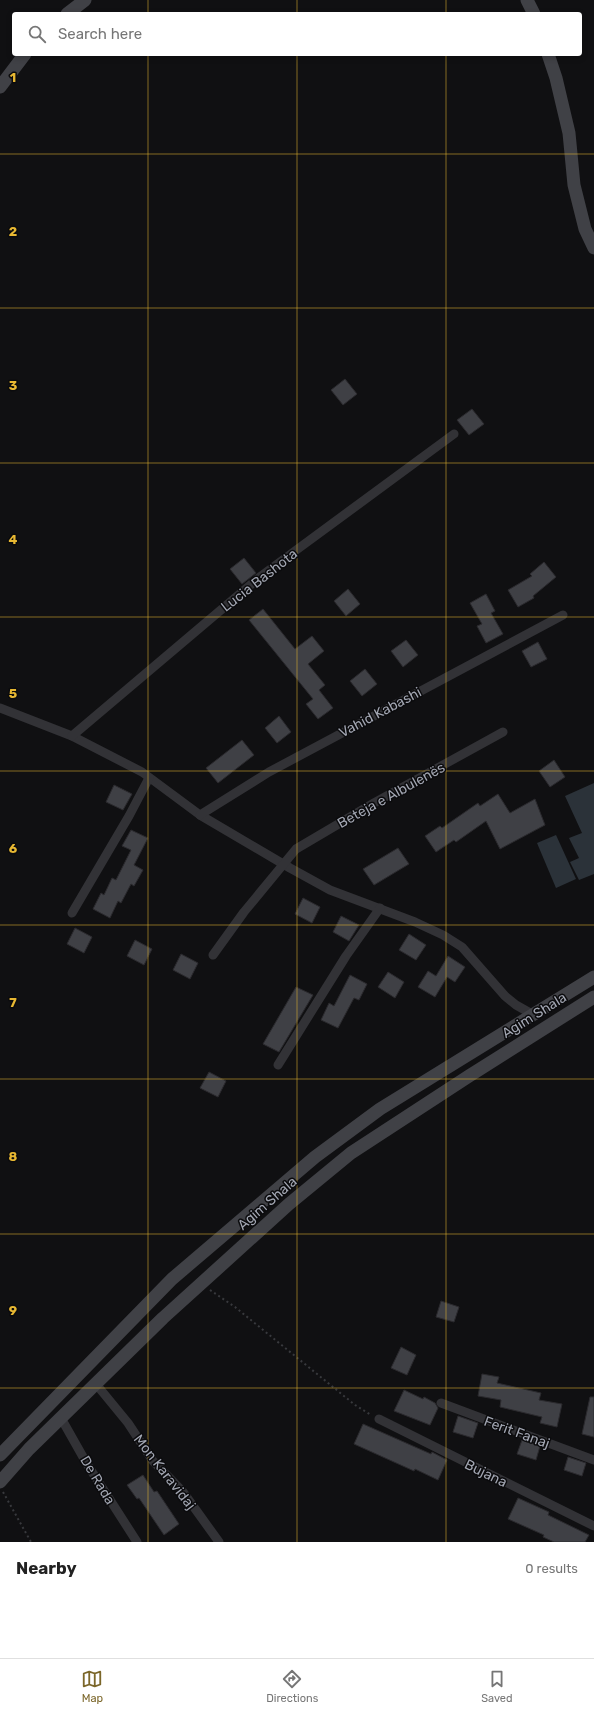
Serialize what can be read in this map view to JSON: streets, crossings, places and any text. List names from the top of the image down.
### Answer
{
  "streets": {
    "main road": ["Agim Shala"],
    "street": [
      "Lucia Bashota",
      "Vahid Kabashi",
      "Beteja e Albulenës",
      "Ferit Fanaj",
      "Mon Karavidaj",
      "Bujana",
      "De Rada"
    ]
  },
  "crossings": [
    ["Agim Shala", "Mon Karavidaj"],
    ["Agim Shala", "De Rada"]
  ],
  "page": {
    "search": "Search here",
    "heading": ["Nearby", "0 results"],
    "nav": ["Map", "Directions", "Saved"]
  },
  "grid": {
    "rows": [
      "1",
      "2",
      "3",
      "4",
      "5",
      "6",
      "7",
      "8",
      "9"
    ]
  }
}
